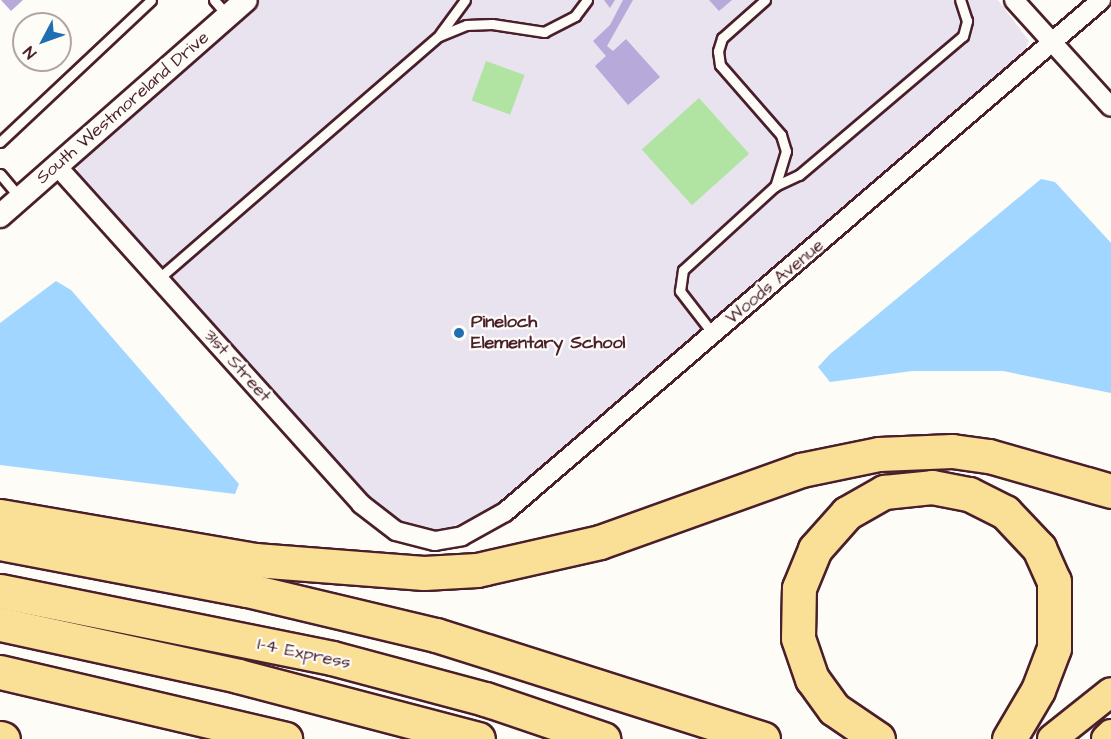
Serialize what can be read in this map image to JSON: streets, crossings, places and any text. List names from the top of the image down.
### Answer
{
  "streets": {
    "highway": ["I-4 Express"],
    "street": ["South Westmoreland Drive", "Woods Avenue", "31st Street"]
  },
  "crossings": [
    ["South Westmoreland Drive", "31st Street"],
    ["Woods Avenue", "31st Street"]
  ],
  "places": ["Pineloch Elementary School"],
  "north": "bottom left"
}
